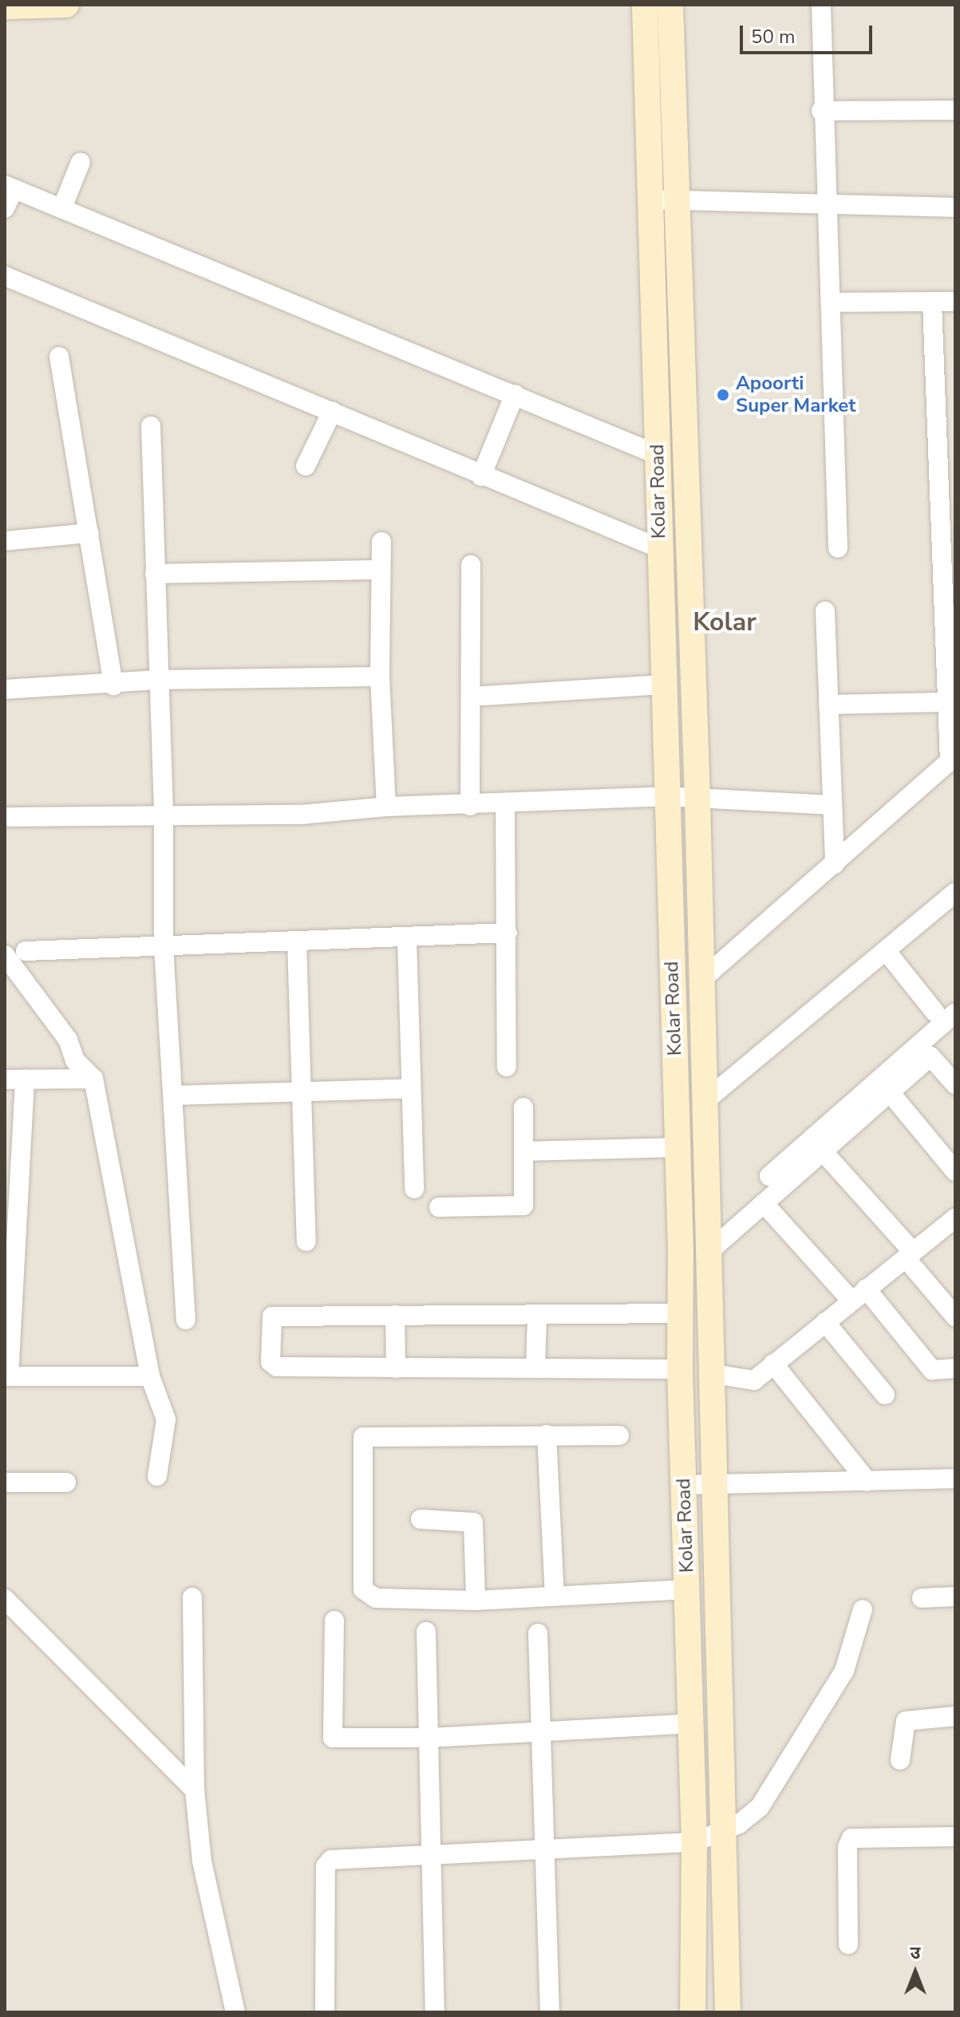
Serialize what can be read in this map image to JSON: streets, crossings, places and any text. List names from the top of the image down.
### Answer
{
  "streets": {
    "main road": ["Kolar Road"]
  },
  "districts": ["Kolar"],
  "places": ["Apoorti Super Market"],
  "scale_bar": "50 m",
  "north": "top"
}
